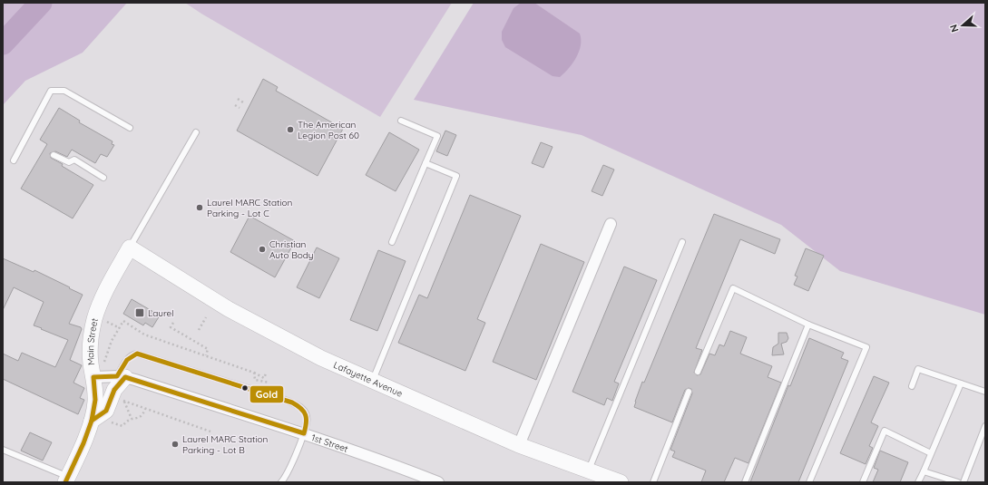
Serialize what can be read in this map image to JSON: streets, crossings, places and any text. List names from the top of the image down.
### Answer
{
  "streets": {
    "street": ["Main Street", "Lafayette Avenue", "1st Street"]
  },
  "crossings": [
    ["Main Street", "Lafayette Avenue"],
    ["Main Street", "1st Street"]
  ],
  "places": {
    "other": [
      "The American Legion Post 60",
      "Laurel MARC Station Parking - Lot C",
      "Christian Auto Body",
      "Laurel MARC Station Parking - Lot B"
    ],
    "transit": ["Laurel"]
  },
  "lines": ["transit line Gold"],
  "north": "left"
}
